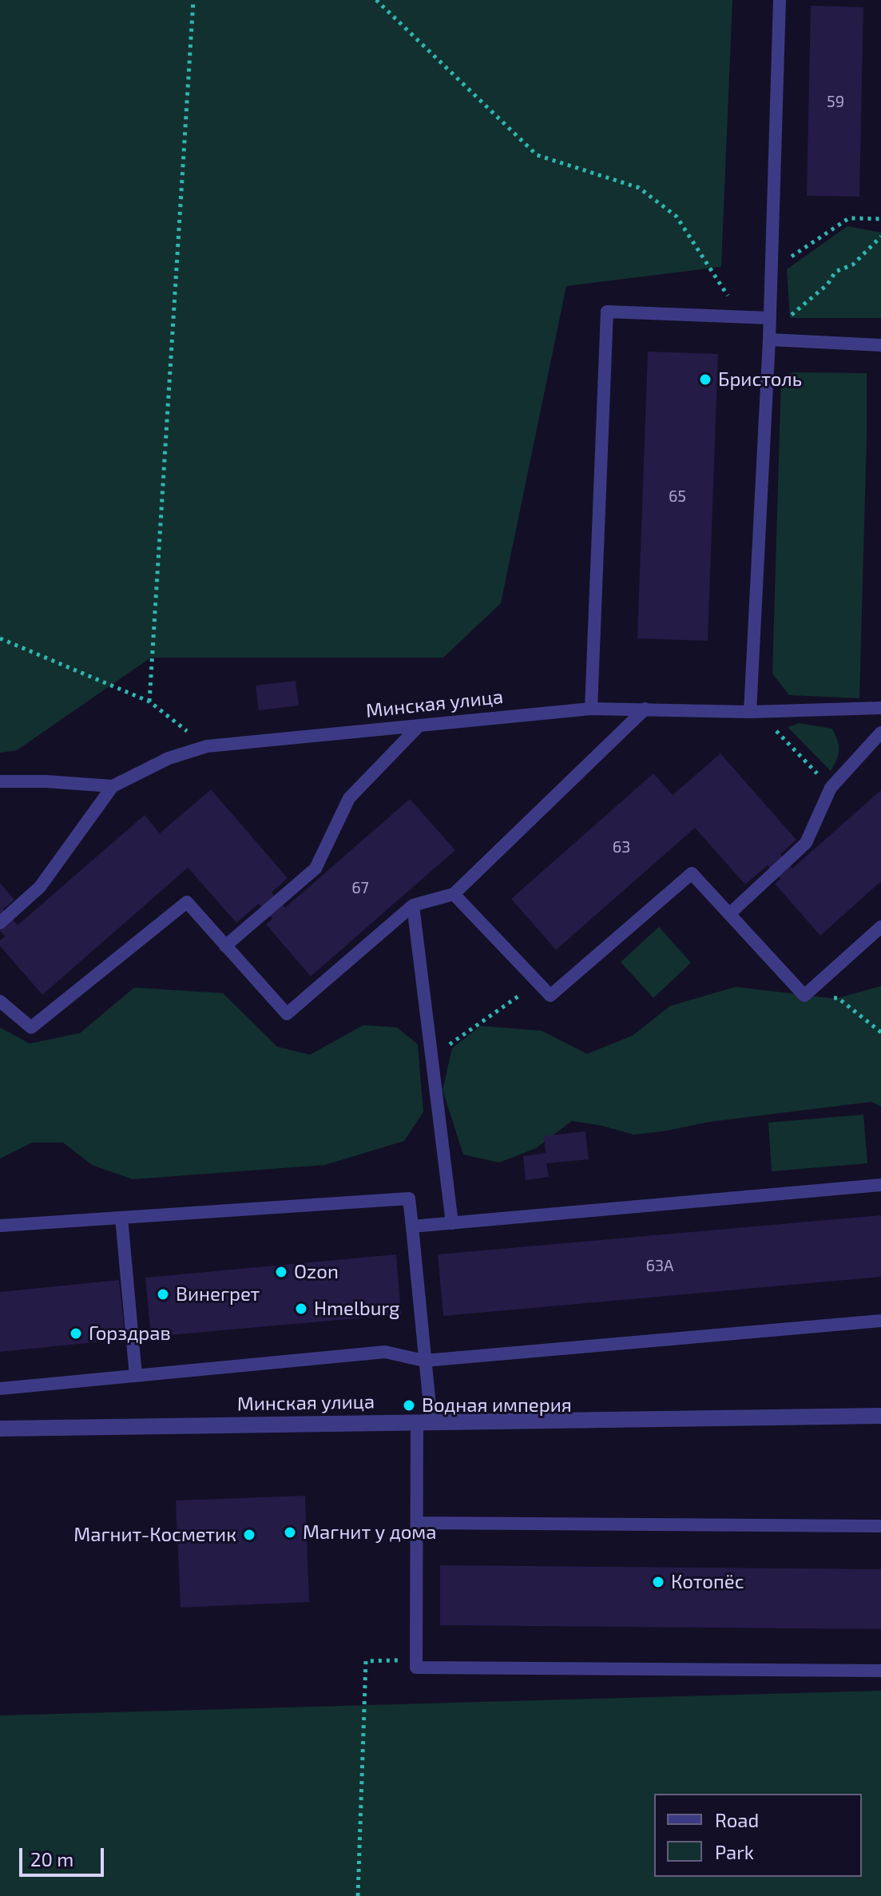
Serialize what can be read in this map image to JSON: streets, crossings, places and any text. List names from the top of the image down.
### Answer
{
  "streets": {
    "street": ["Минская улица"]
  },
  "places": [
    "Бристоль",
    "Ozon",
    "Винегрет",
    "Hmelburg",
    "Горздрав",
    "Водная империя",
    "Магнит у дома",
    "Магнит-Косметик",
    "Котопёс"
  ],
  "house_numbers": [
    "59",
    "65",
    "63",
    "67",
    "63А"
  ],
  "legend": ["Road", "Park"],
  "scale_bar": "20 m"
}
